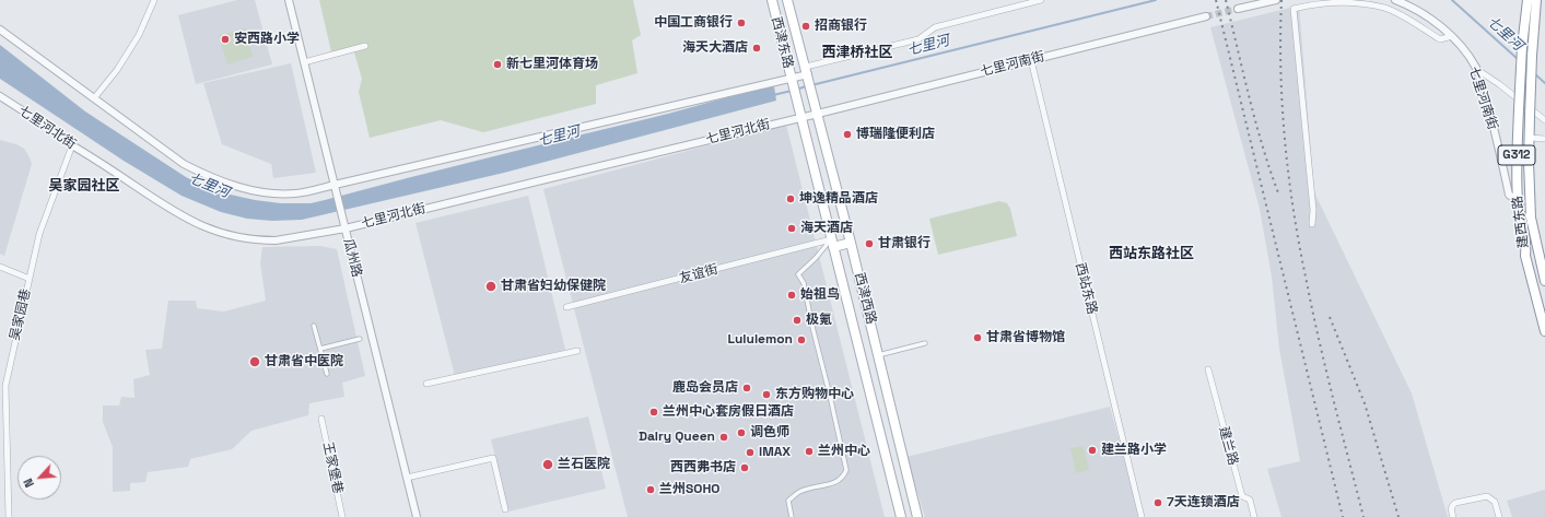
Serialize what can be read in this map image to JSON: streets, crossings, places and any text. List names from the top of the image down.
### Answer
{
  "streets": {
    "main road": [
      "西津东路",
      "G312",
      "建西东路",
      "西津西路"
    ],
    "street": [
      "七里河南街",
      "七里河北街",
      "瓜州路",
      "友谊街",
      "西站东路",
      "吴家园巷",
      "建兰路",
      "王家堡巷"
    ]
  },
  "crossings": [
    ["西津东路", "西津西路"],
    ["七里河南街", "七里河北街"],
    ["七里河南街", "建西东路"],
    ["七里河南街", "西站东路"],
    ["七里河南街", "西津西路"],
    ["七里河北街", "瓜州路"],
    ["七里河北街", "西津西路"],
    ["七里河北街", "吴家园巷"],
    ["友谊街", "西津西路"]
  ],
  "districts": ["西津桥社区", "吴家园社区", "西站东路社区"],
  "water": ["七里河"],
  "places": [
    "中国工商银行",
    "招商银行",
    "安西路小学",
    "海天大酒店",
    "新七里河体育场",
    "博瑞隆便利店",
    "坤逸精品酒店",
    "海天酒店",
    "甘肃银行",
    "甘肃省妇幼保健院",
    "始祖鸟",
    "极氪",
    "甘肃省博物馆",
    "Lululemon",
    "甘肃省中医院",
    "鹿岛会员店",
    "东方购物中心",
    "兰州中心套房假日酒店",
    "调色师",
    "Dairy Queen",
    "建兰路小学",
    "兰州中心",
    "IMAX",
    "兰石医院",
    "西西弗书店",
    "兰州SOHO",
    "7天连锁酒店"
  ],
  "north": "bottom left"
}
